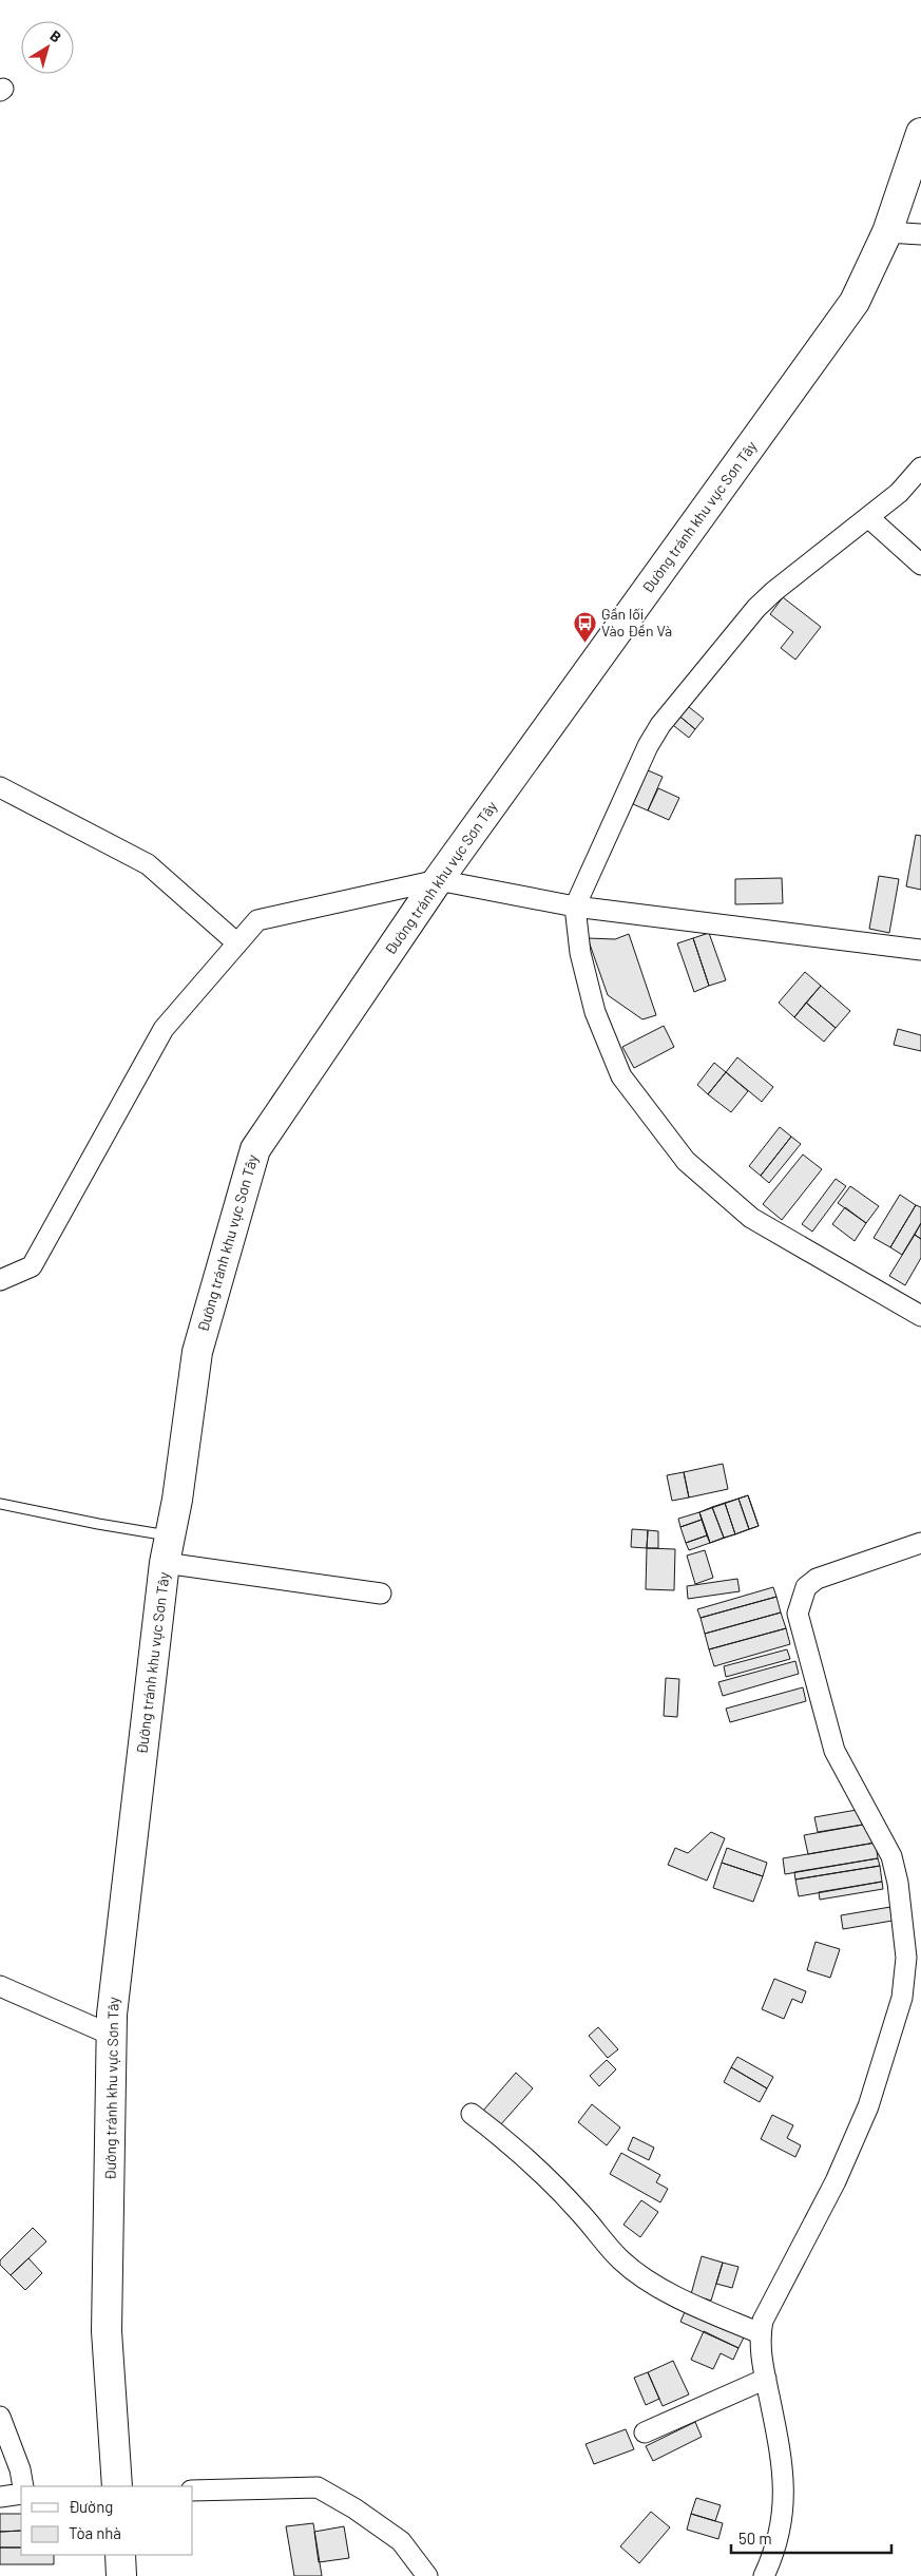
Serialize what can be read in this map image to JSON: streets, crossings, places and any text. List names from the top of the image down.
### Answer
{
  "streets": {
    "highway": ["Đường tránh khu vực Sơn Tây"]
  },
  "places": {
    "bus stop": ["Gần lối Vào Đền Và"]
  },
  "legend": ["Đường", "Tòa nhà"],
  "scale_bar": "50 m",
  "north": "top right"
}
